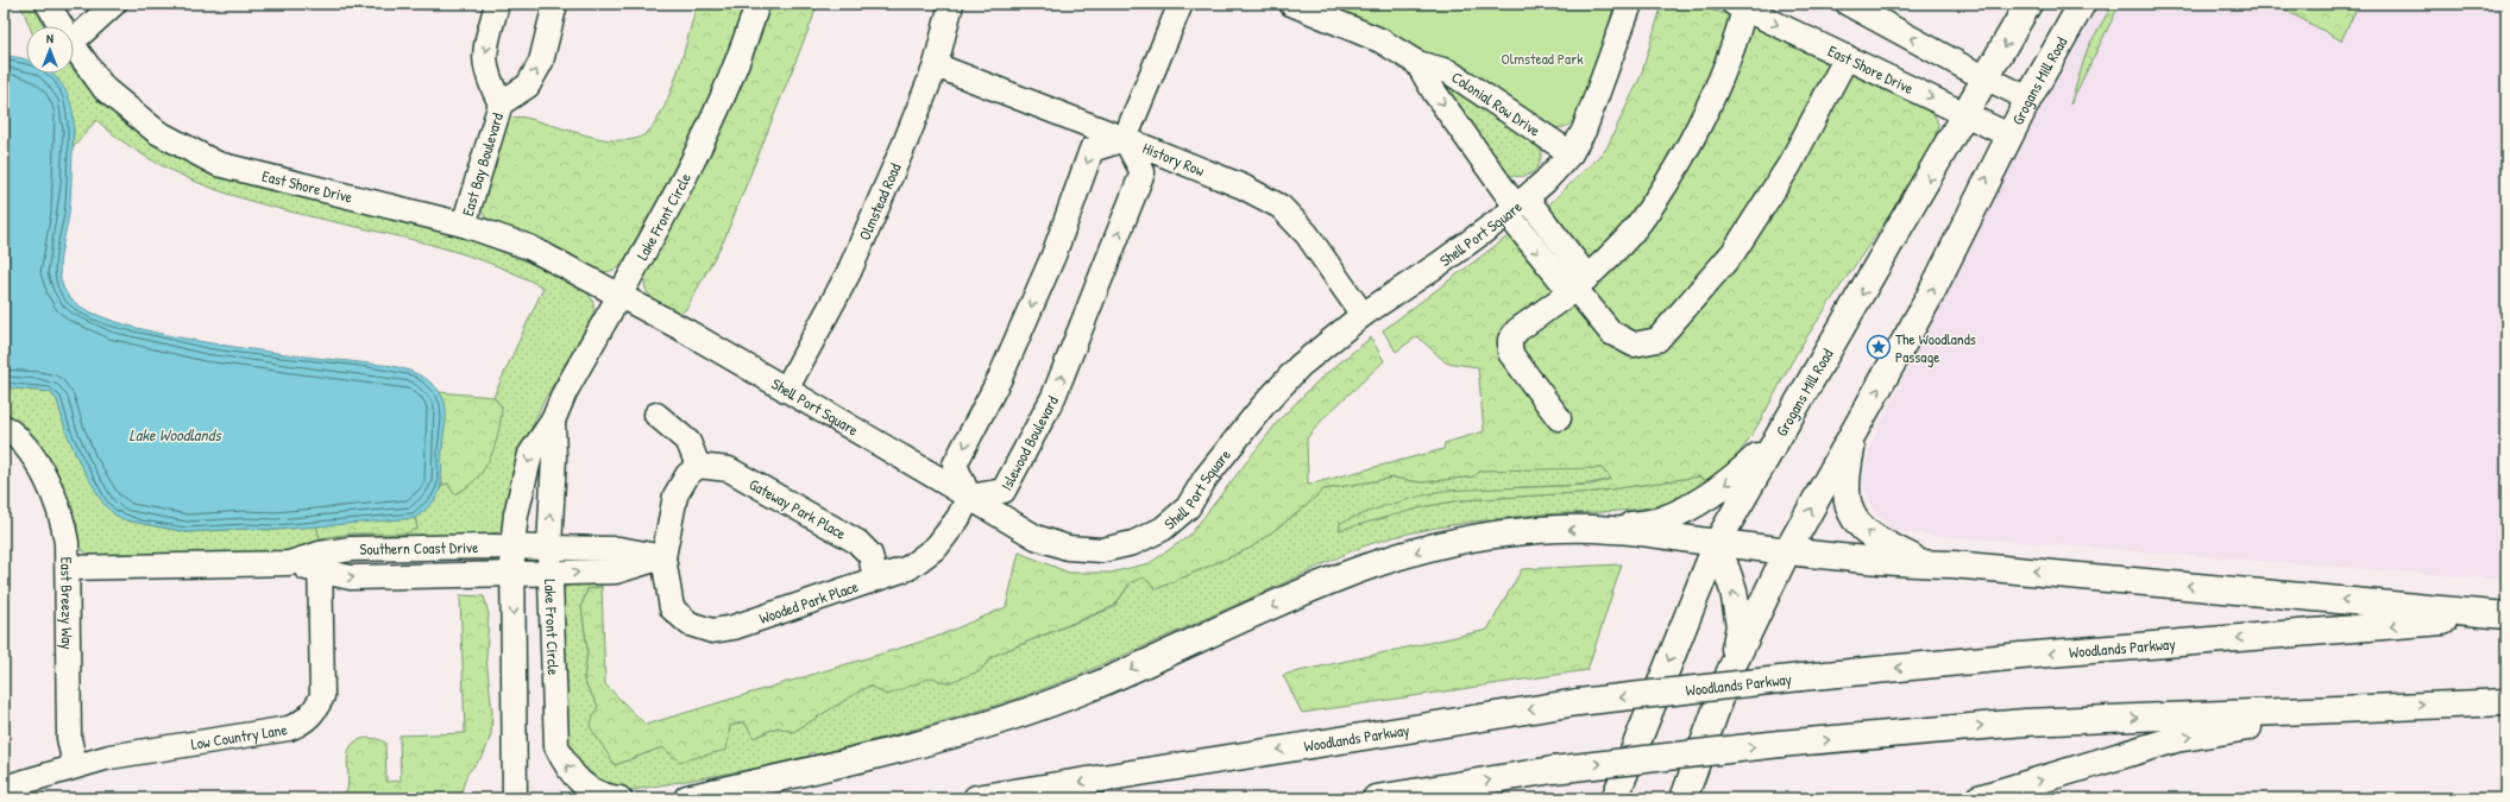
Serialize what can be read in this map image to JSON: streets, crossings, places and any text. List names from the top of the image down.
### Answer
{
  "streets": {
    "main road": ["Grogans Mill Road", "Woodlands Parkway"],
    "street": [
      "East Shore Drive",
      "Colonial Row Drive",
      "History Row",
      "East Bay Boulevard",
      "Olmstead Road",
      "Lake Front Circle",
      "Shell Port Square",
      "Islewood Boulevard",
      "Gateway Park Place",
      "Southern Coast Drive",
      "Wooded Park Place",
      "East Breezy Way",
      "Low Country Lane"
    ]
  },
  "crossings": [
    ["East Shore Drive", "Grogans Mill Road"],
    ["East Shore Drive", "Colonial Row Drive"],
    ["East Shore Drive", "East Bay Boulevard"],
    ["East Shore Drive", "Lake Front Circle"],
    ["East Shore Drive", "Shell Port Square"],
    ["Colonial Row Drive", "Shell Port Square"],
    ["History Row", "Olmstead Road"],
    ["History Row", "Shell Port Square"],
    ["History Row", "Islewood Boulevard"],
    ["Olmstead Road", "Shell Port Square"],
    ["Lake Front Circle", "Shell Port Square"],
    ["Lake Front Circle", "Southern Coast Drive"],
    ["Shell Port Square", "Islewood Boulevard"],
    ["Shell Port Square", "Wooded Park Place"],
    ["Islewood Boulevard", "Wooded Park Place"],
    ["Gateway Park Place", "Wooded Park Place"],
    ["Southern Coast Drive", "Wooded Park Place"],
    ["Southern Coast Drive", "East Breezy Way"],
    ["Southern Coast Drive", "Low Country Lane"],
    ["East Breezy Way", "Low Country Lane"]
  ],
  "water": ["Lake Woodlands"],
  "parks": ["Olmstead Park"],
  "places": {
    "place": ["The Woodlands Passage"]
  },
  "north": "top"
}
